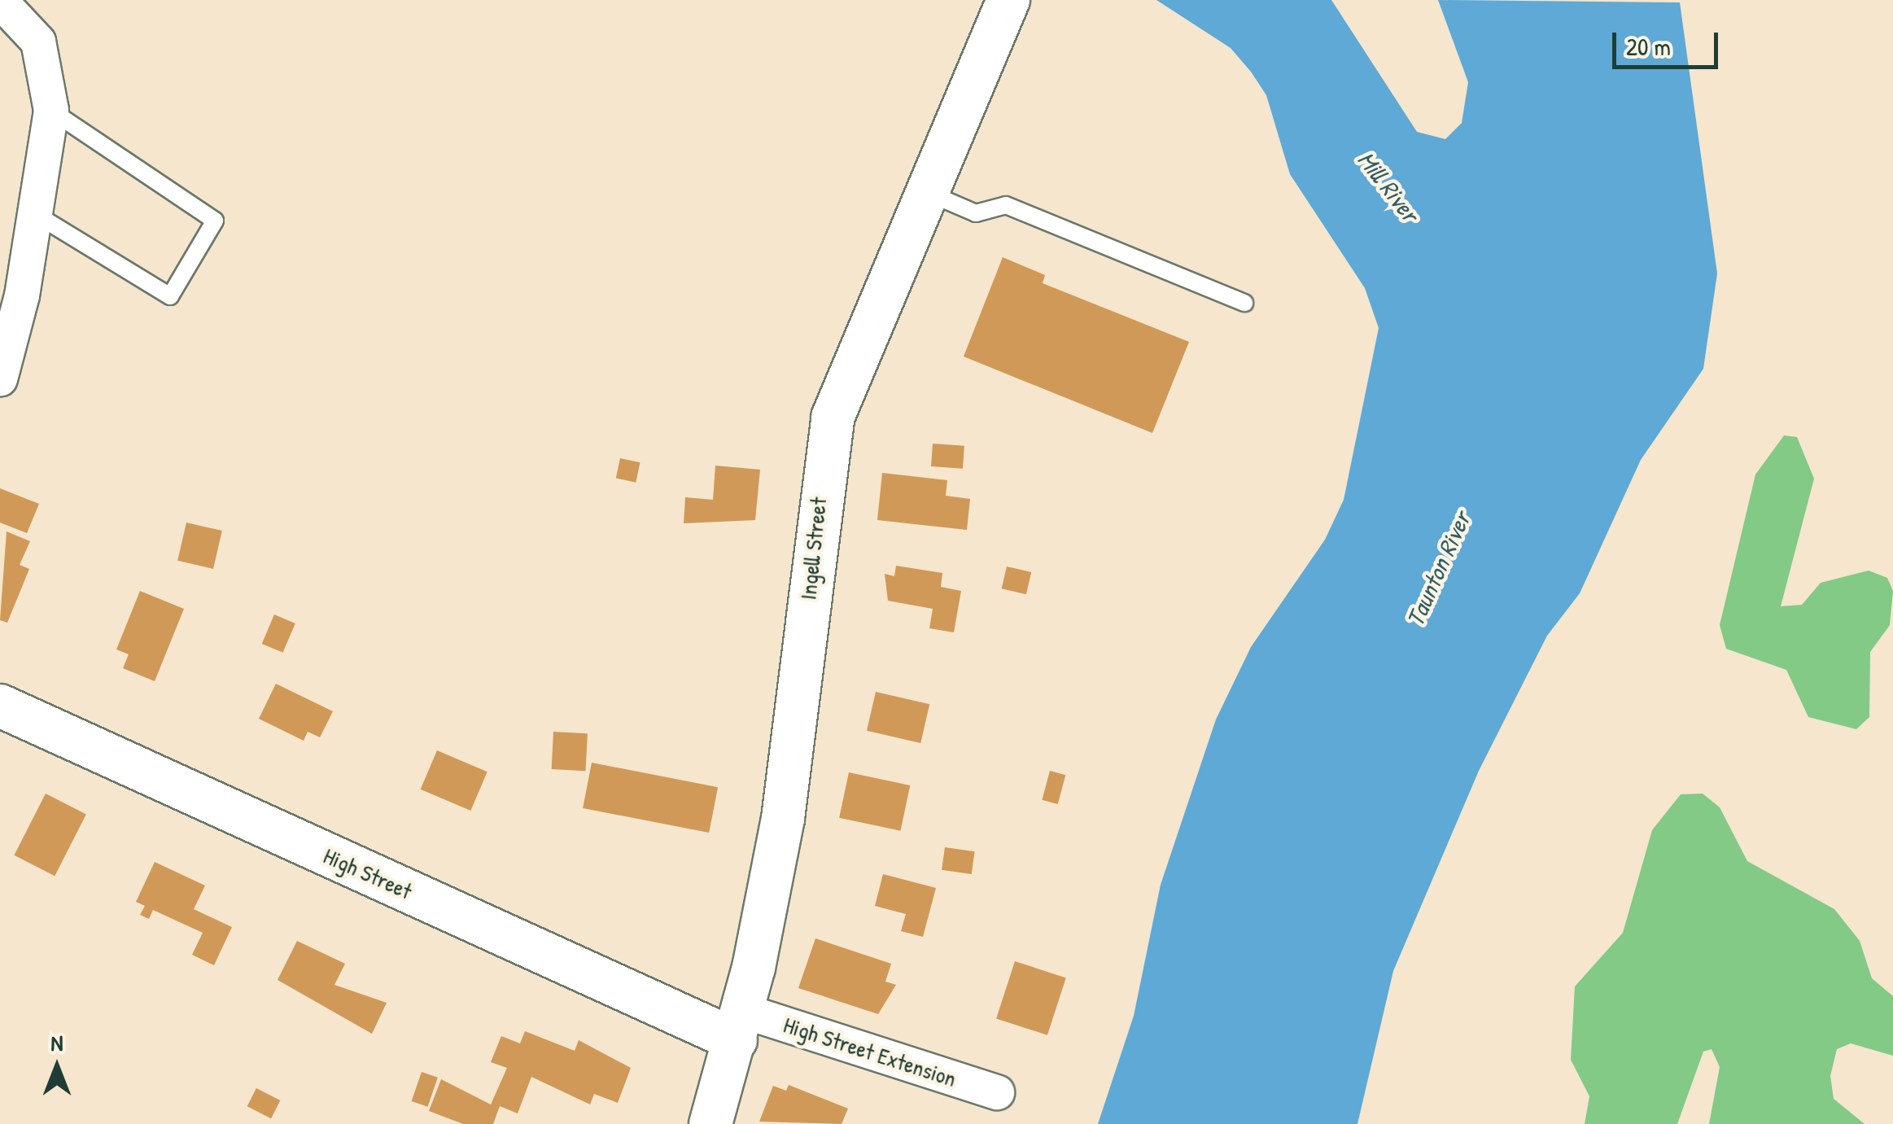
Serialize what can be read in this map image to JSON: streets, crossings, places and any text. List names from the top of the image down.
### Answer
{
  "streets": {
    "street": ["Ingell Street", "High Street", "High Street Extension"]
  },
  "crossings": [
    ["Ingell Street", "High Street"],
    ["Ingell Street", "High Street Extension"],
    ["High Street", "High Street Extension"]
  ],
  "water": ["Mill River", "Taunton River"],
  "scale_bar": "20 m",
  "north": "top"
}
